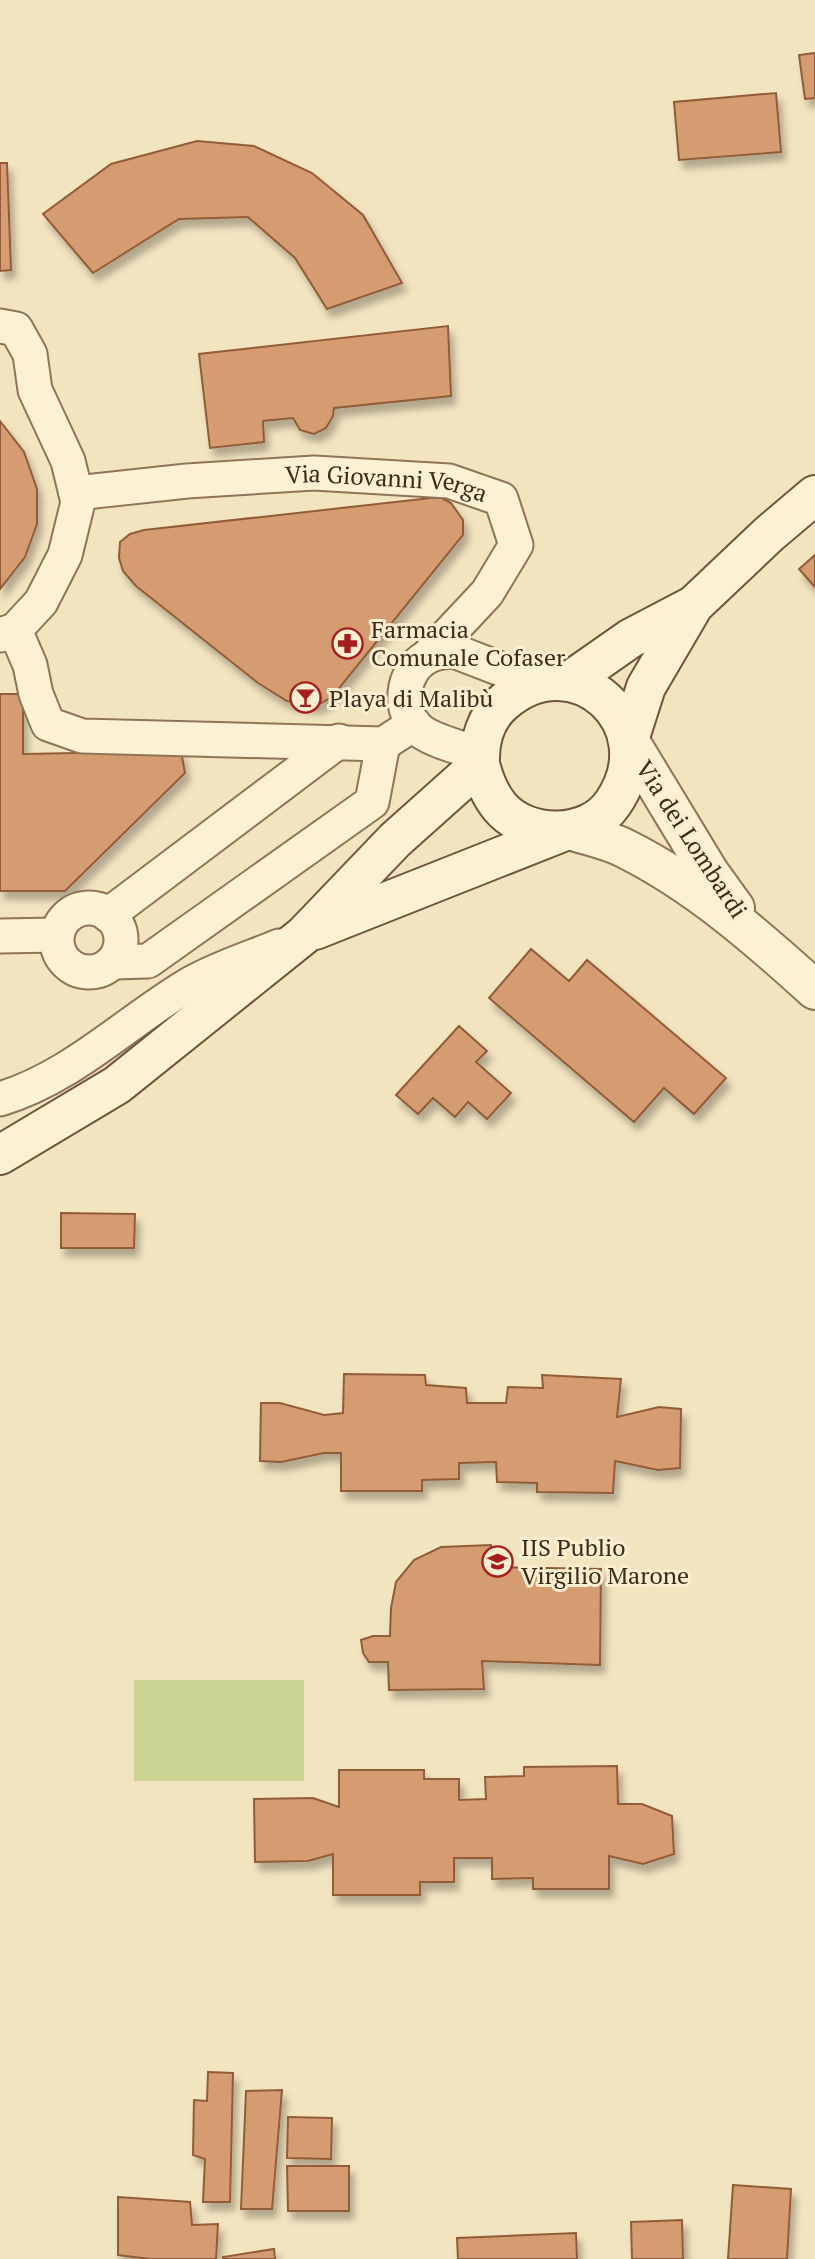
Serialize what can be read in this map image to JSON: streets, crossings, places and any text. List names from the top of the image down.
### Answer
{
  "streets": {
    "main road": ["Via dei Lombardi"],
    "street": ["Via Giovanni Verga"]
  },
  "places": {
    "pharmacy": ["Farmacia Comunale Cofaser"],
    "bar": ["Playa di Malibù"],
    "school or university": ["IIS Publio Virgilio Marone"]
  }
}
